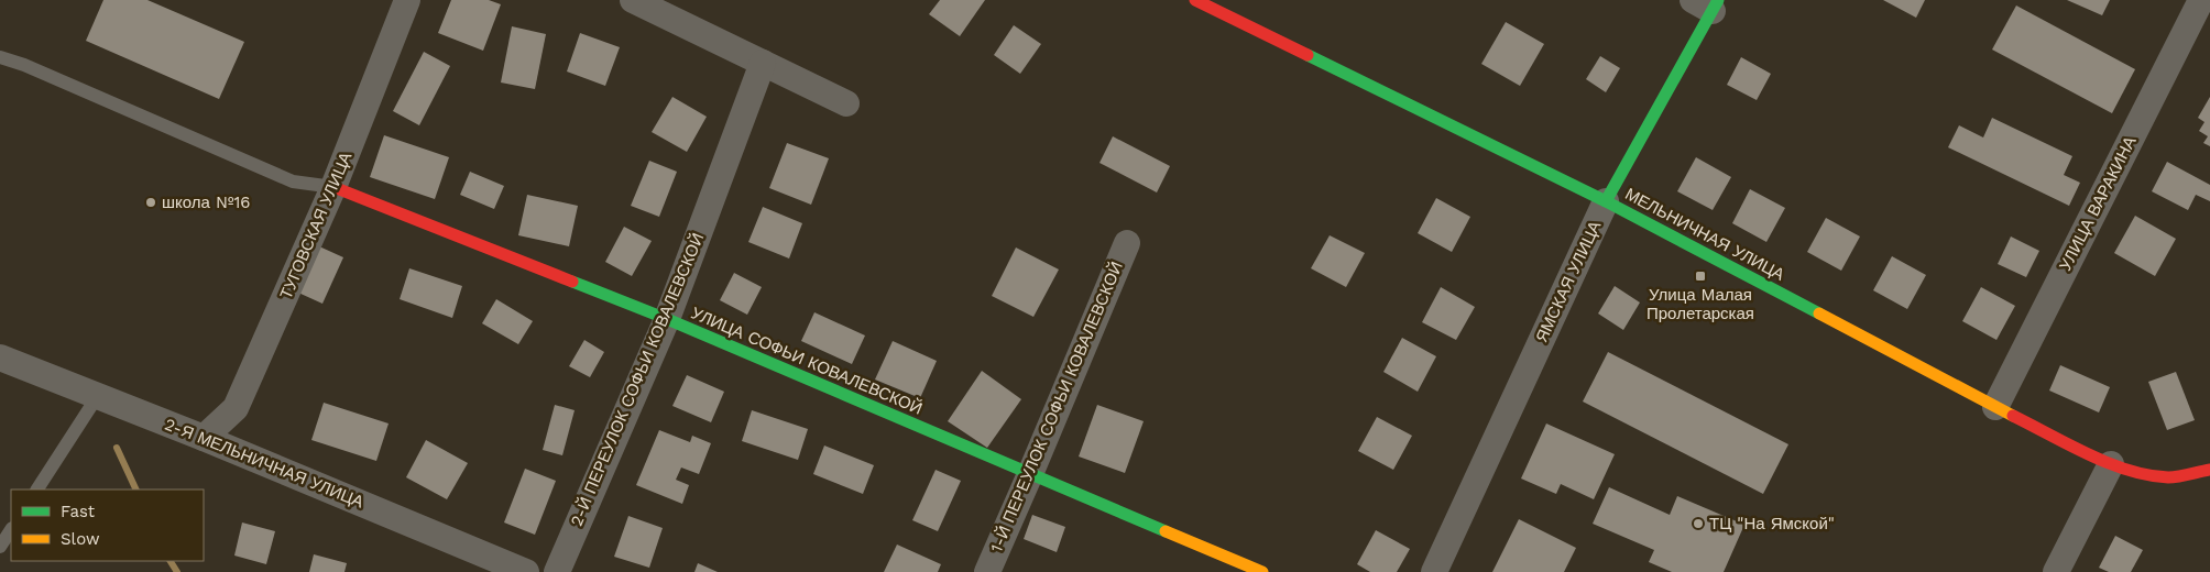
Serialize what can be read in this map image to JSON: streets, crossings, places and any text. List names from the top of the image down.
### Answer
{
  "streets": {
    "street": [
      "УЛИЦА ВАРАКИНА",
      "ТУГОВСКАЯ УЛИЦА",
      "МЕЛЬНИЧНАЯ УЛИЦА",
      "ЯМСКАЯ УЛИЦА",
      "УЛИЦА СОФЬИ КОВАЛЕВСКОЙ",
      "2-Й ПЕРЕУЛОК СОФЬИ КОВАЛЕВСКОЙ",
      "1-Й ПЕРЕУЛОК СОФЬИ КОВАЛЕВСКОЙ",
      "2-Я МЕЛЬНИЧНАЯ УЛИЦА"
    ]
  },
  "crossings": [
    ["УЛИЦА ВАРАКИНА", "МЕЛЬНИЧНАЯ УЛИЦА"],
    ["ТУГОВСКАЯ УЛИЦА", "УЛИЦА СОФЬИ КОВАЛЕВСКОЙ"],
    ["ТУГОВСКАЯ УЛИЦА", "2-Я МЕЛЬНИЧНАЯ УЛИЦА"],
    ["МЕЛЬНИЧНАЯ УЛИЦА", "ЯМСКАЯ УЛИЦА"],
    ["УЛИЦА СОФЬИ КОВАЛЕВСКОЙ", "2-Й ПЕРЕУЛОК СОФЬИ КОВАЛЕВСКОЙ"],
    ["УЛИЦА СОФЬИ КОВАЛЕВСКОЙ", "1-Й ПЕРЕУЛОК СОФЬИ КОВАЛЕВСКОЙ"]
  ],
  "places": {
    "other": ["школа №16", "ТЦ \"На Ямской\""],
    "transit": ["Улица Малая Пролетарская"]
  },
  "legend": ["Fast", "Slow"]
}
